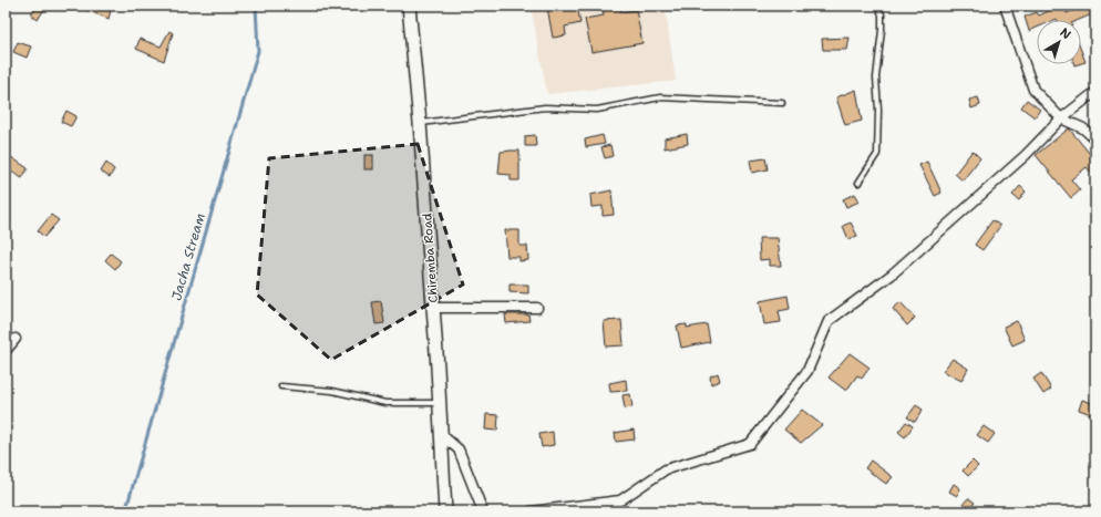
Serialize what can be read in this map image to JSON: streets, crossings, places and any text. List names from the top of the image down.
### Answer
{
  "streets": {
    "main road": ["Chiremba Road"]
  },
  "water": ["Jacha Stream"],
  "north": "top right"
}
